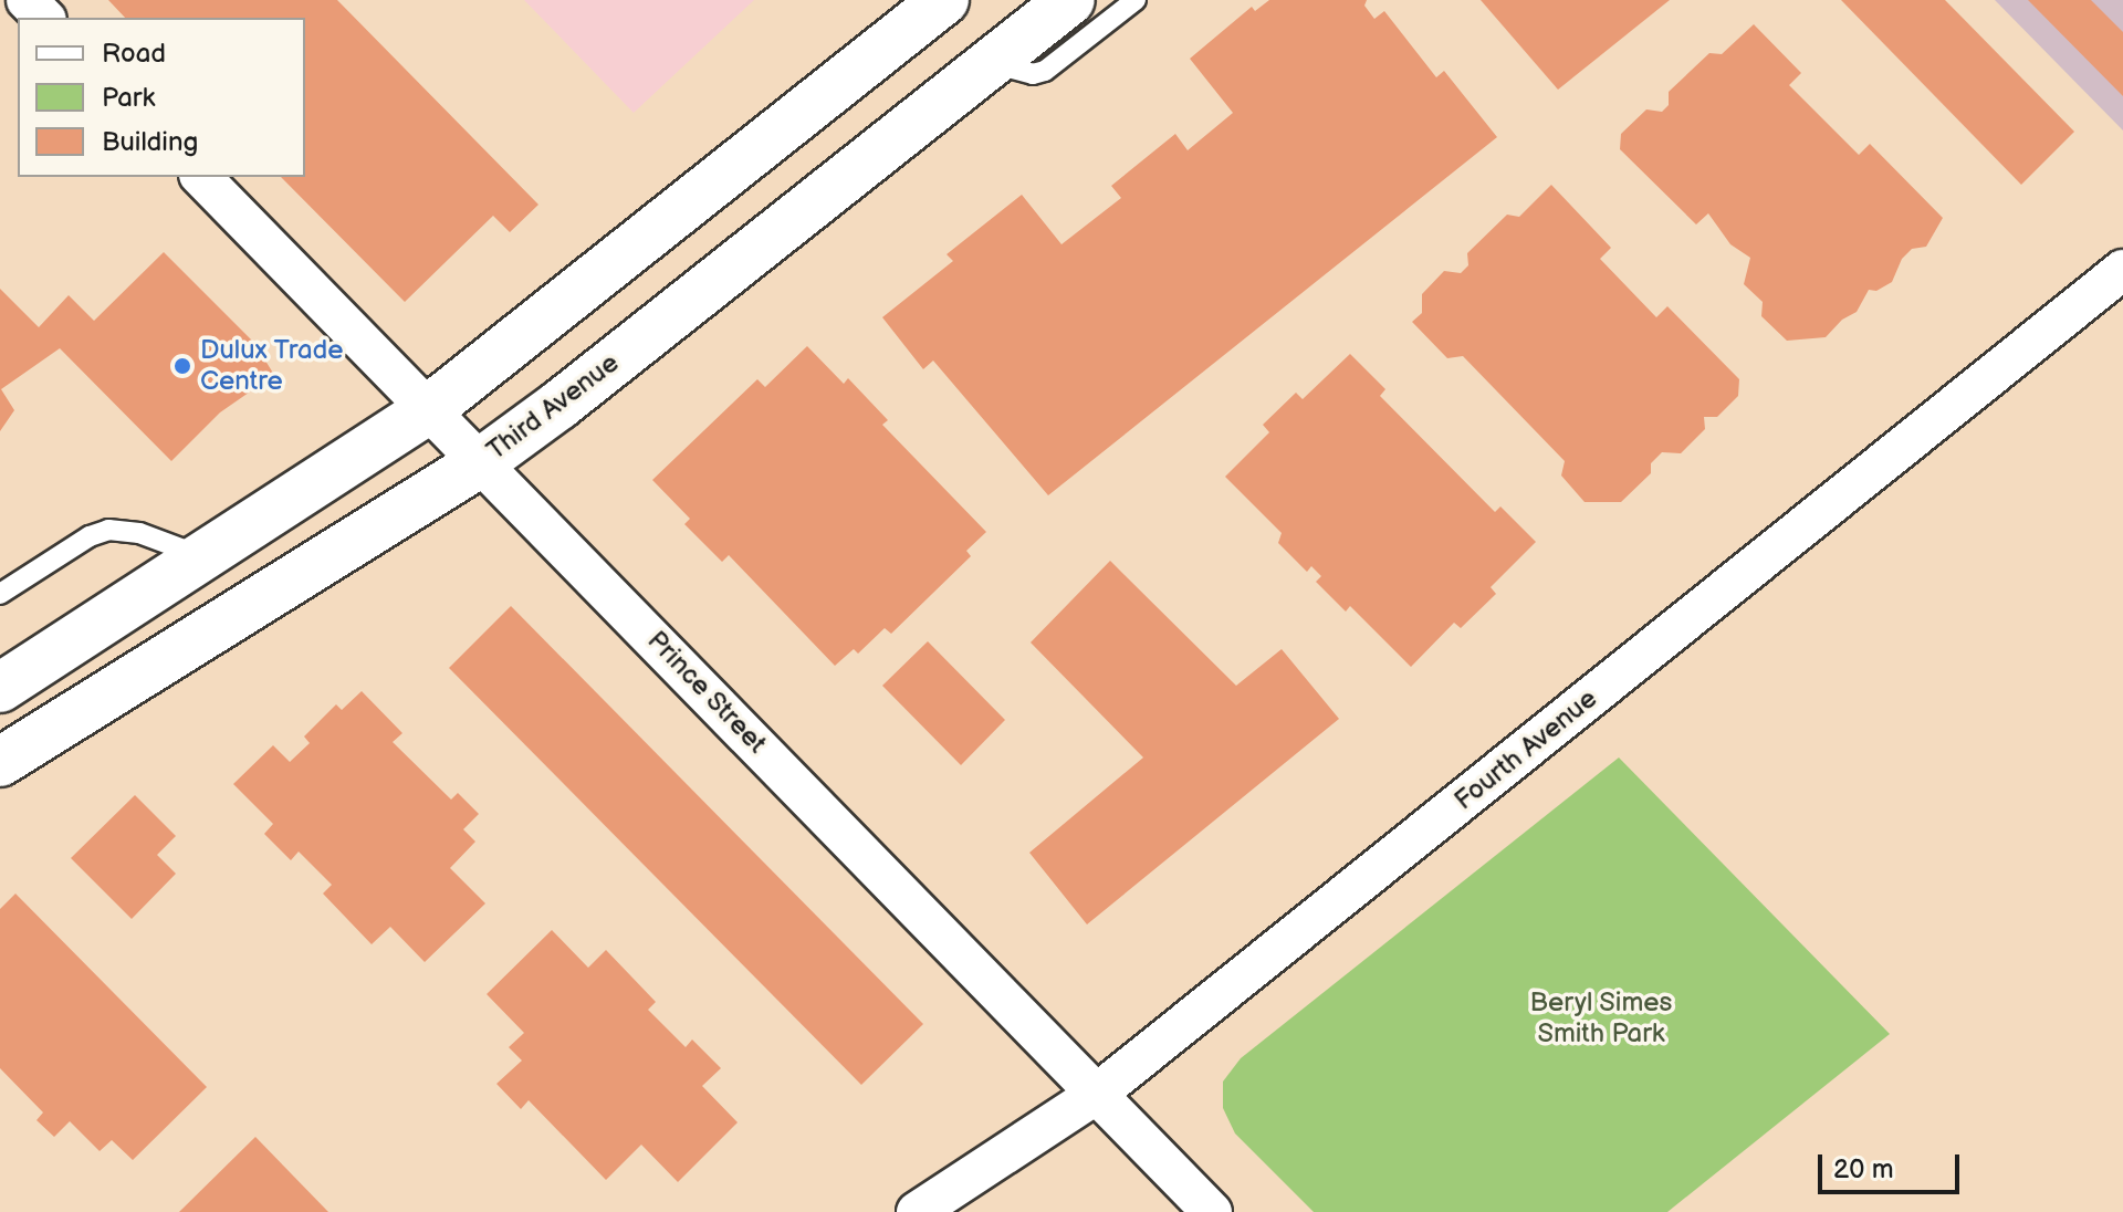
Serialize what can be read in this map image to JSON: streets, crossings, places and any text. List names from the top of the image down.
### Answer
{
  "streets": {
    "main road": ["Third Avenue"],
    "street": ["Prince Street", "Fourth Avenue"]
  },
  "crossings": [
    ["Third Avenue", "Prince Street"],
    ["Prince Street", "Fourth Avenue"]
  ],
  "parks": ["Beryl Simes Smith Park"],
  "places": ["Dulux Trade Centre"],
  "legend": ["Road", "Park", "Building"],
  "scale_bar": "20 m"
}
